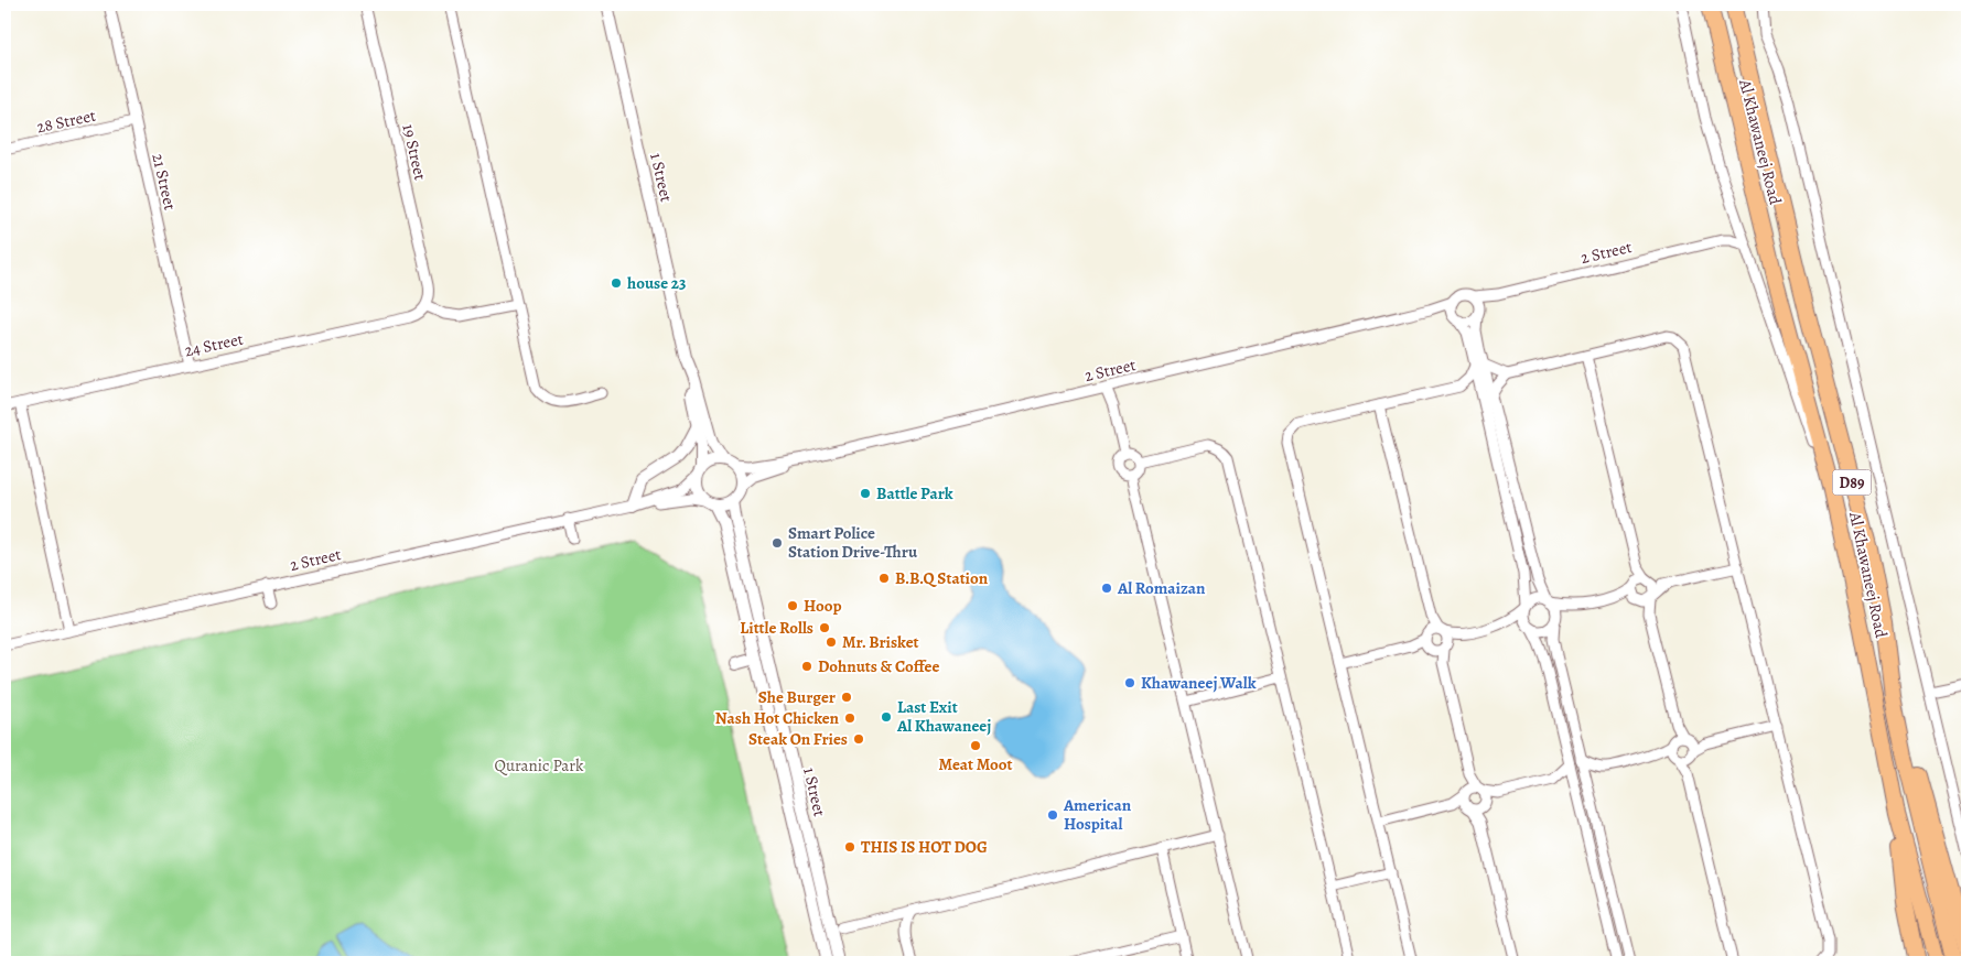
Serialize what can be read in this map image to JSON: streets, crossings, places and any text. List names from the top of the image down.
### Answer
{
  "streets": {
    "highway": ["Al Khawaneej Road", "D89"],
    "street": [
      "28 Street",
      "19 Street",
      "1 Street",
      "21 Street",
      "2 Street",
      "24 Street"
    ]
  },
  "crossings": [
    ["28 Street", "21 Street"],
    ["19 Street", "24 Street"],
    ["1 Street", "2 Street"],
    ["21 Street", "24 Street"]
  ],
  "parks": ["Quranic Park"],
  "places": [
    "house 23",
    "Battle Park",
    "Smart Police Station Drive-Thru",
    "B.B.Q Station",
    "Al Romaizan",
    "Hoop",
    "Little Rolls",
    "Mr. Brisket",
    "Dohnuts & Coffee",
    "Khawaneej Walk",
    "She Burger",
    "Last Exit Al Khawaneej",
    "Nash Hot Chicken",
    "Steak On Fries",
    "Meat Moot",
    "American Hospital",
    "THIS IS HOT DOG"
  ]
}
